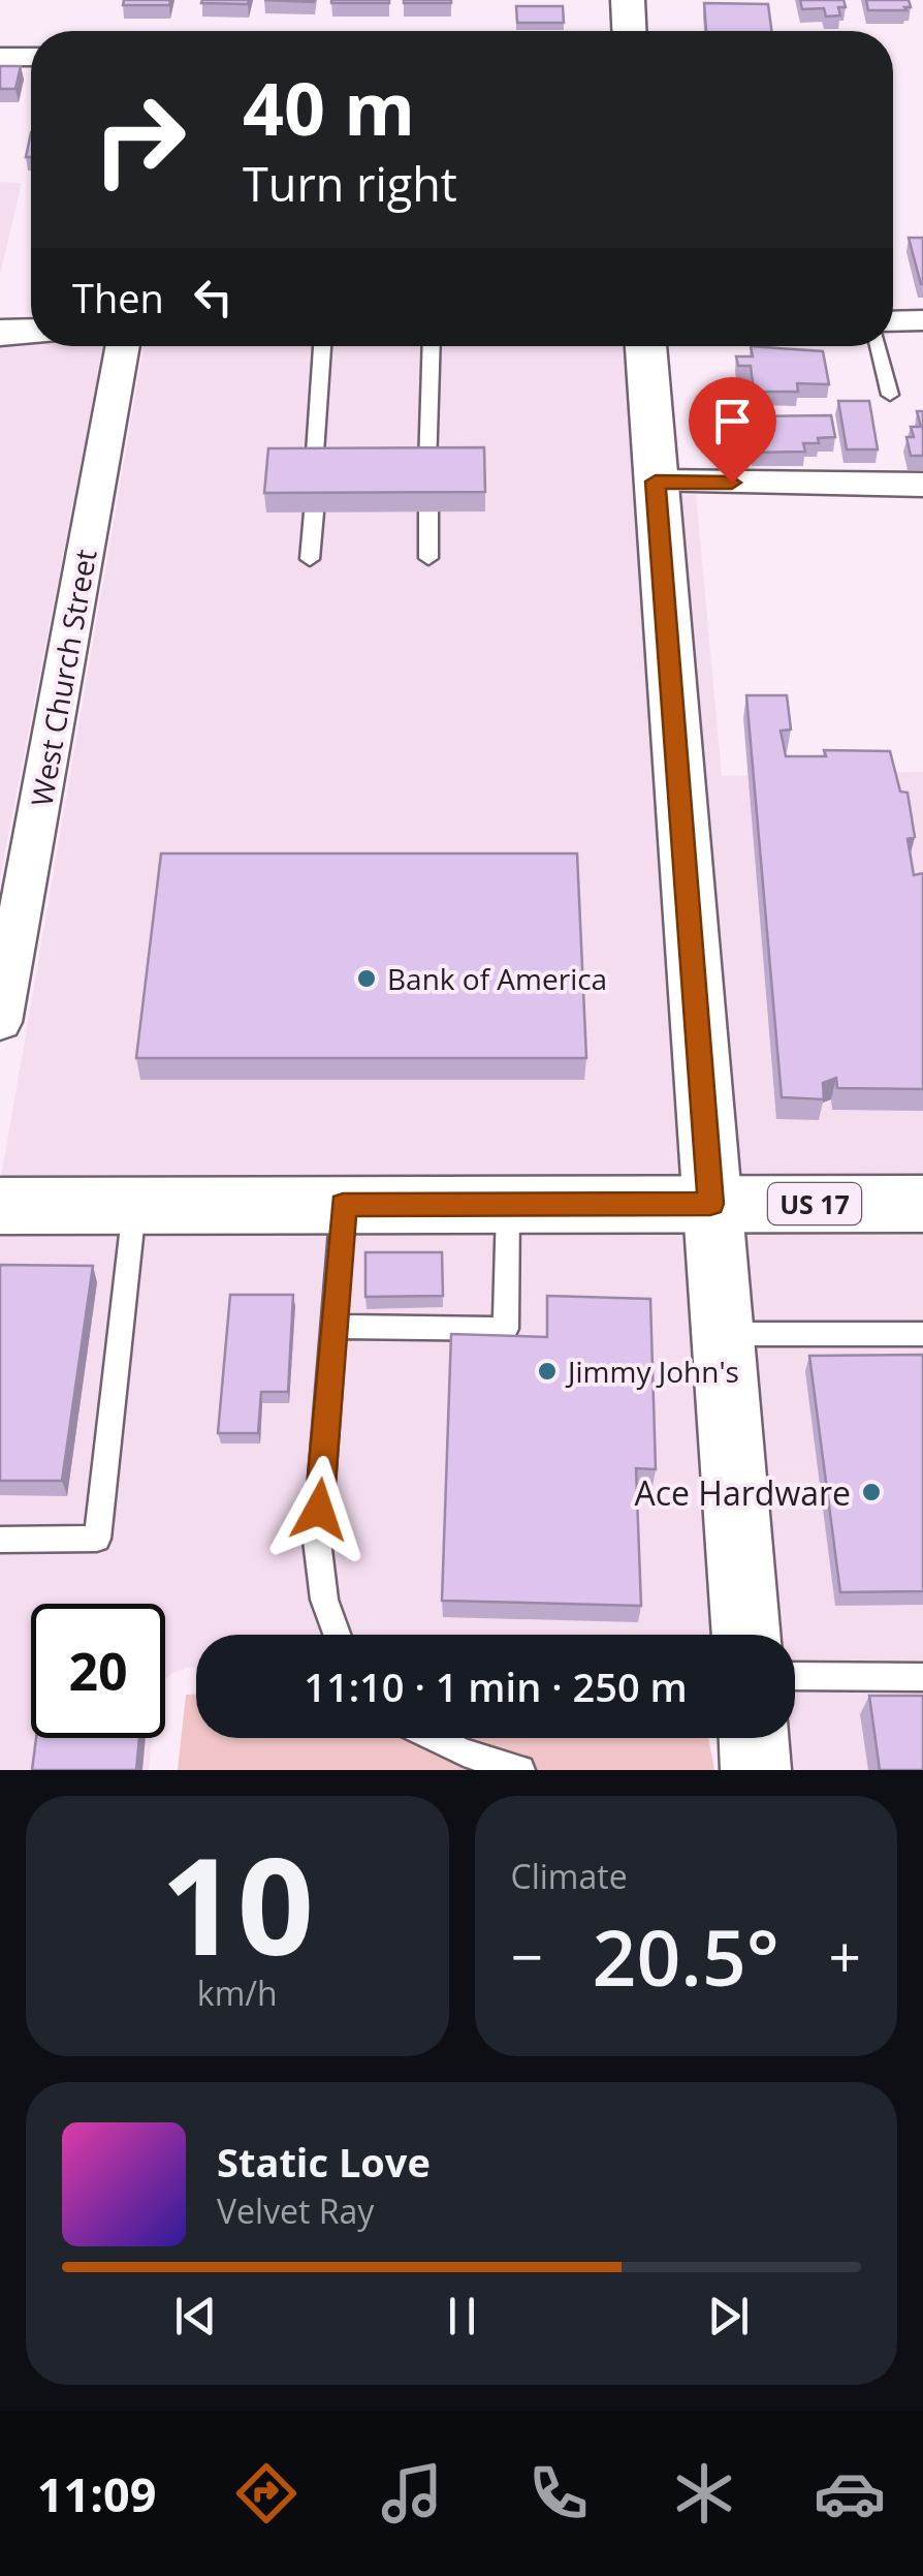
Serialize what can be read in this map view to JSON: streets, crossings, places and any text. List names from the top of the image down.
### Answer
{
  "streets": {
    "main road": ["US 17"],
    "street": ["West Church Street"]
  },
  "places": ["Bank of America", "Jimmy John's", "Ace Hardware"],
  "page": {
    "turn": ["40 m", "Turn right"],
    "then": "Then",
    "limit": "20",
    "trip": "11:10 · 1 min · 250 m",
    "tile": [
      ["10", "km/h"],
      "Climate"
    ],
    "heat": ["−", "20.5°", "+"],
    "song": ["Static Love", "Velvet Ray"],
    "tabs": "11:09"
  }
}
